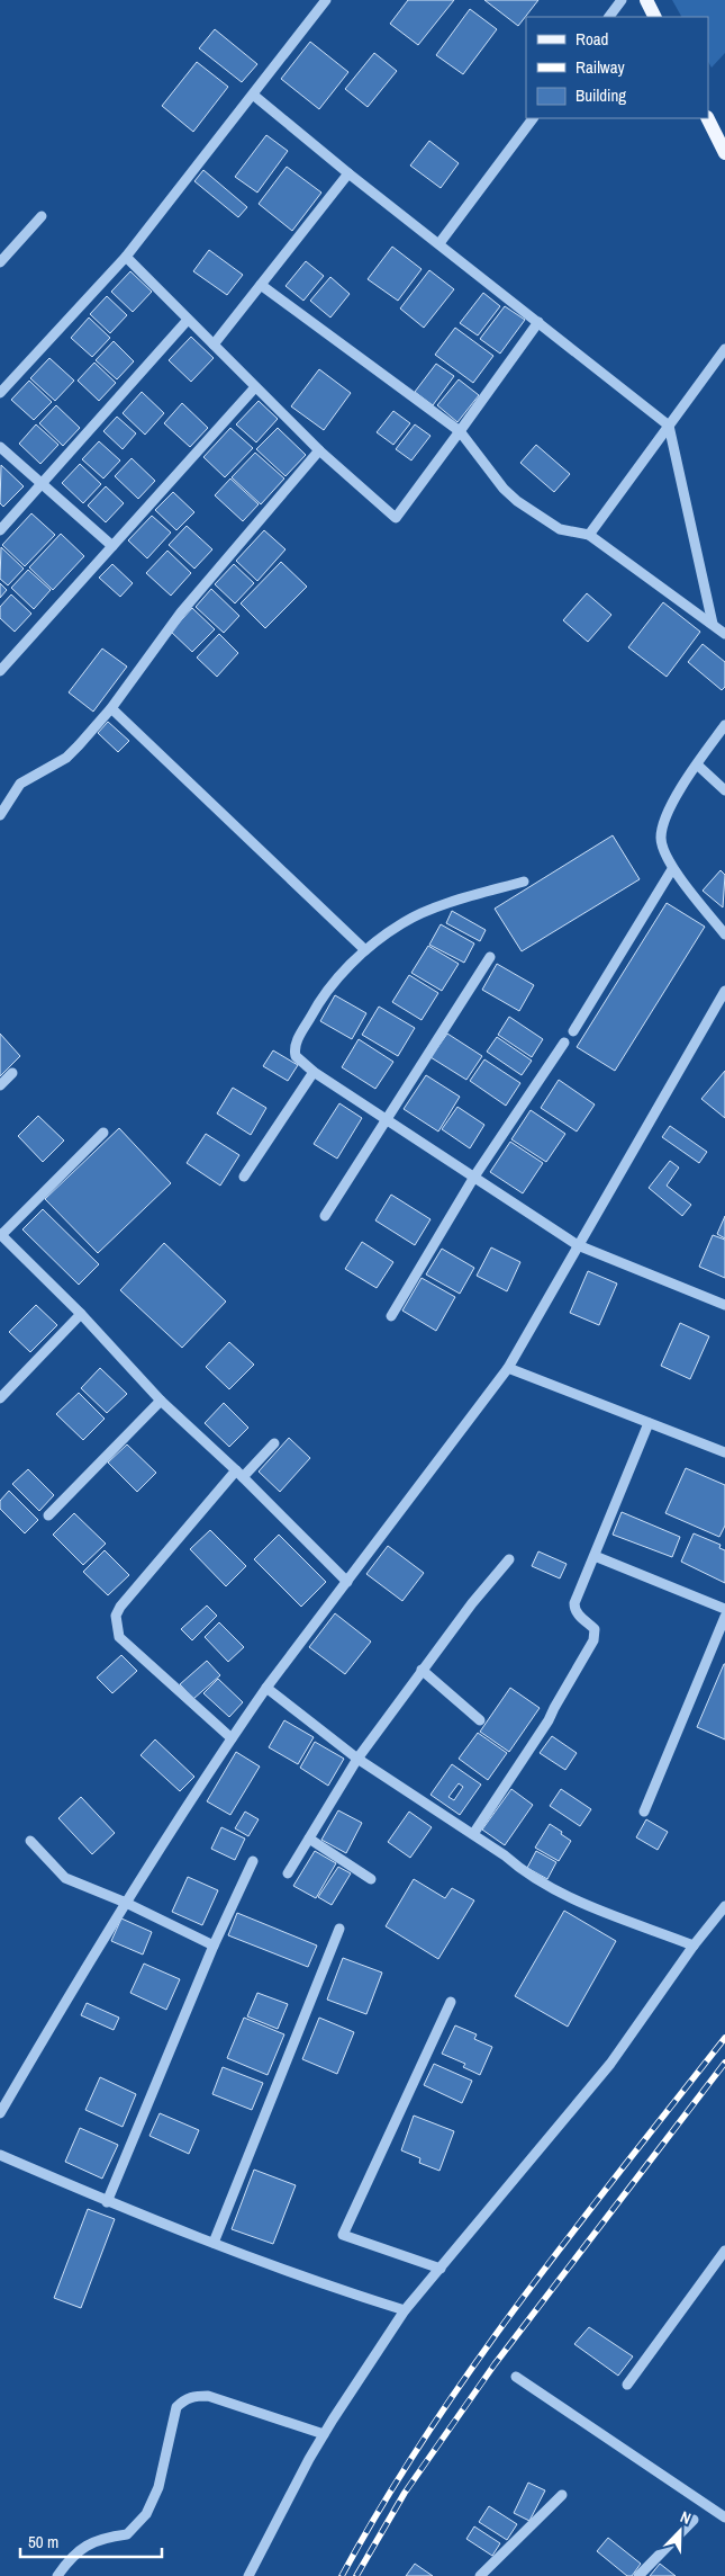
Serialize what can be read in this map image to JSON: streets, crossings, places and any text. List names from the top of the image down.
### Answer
{
  "legend": ["Road", "Railway", "Building"],
  "scale_bar": "50 m",
  "north": "top right"
}
